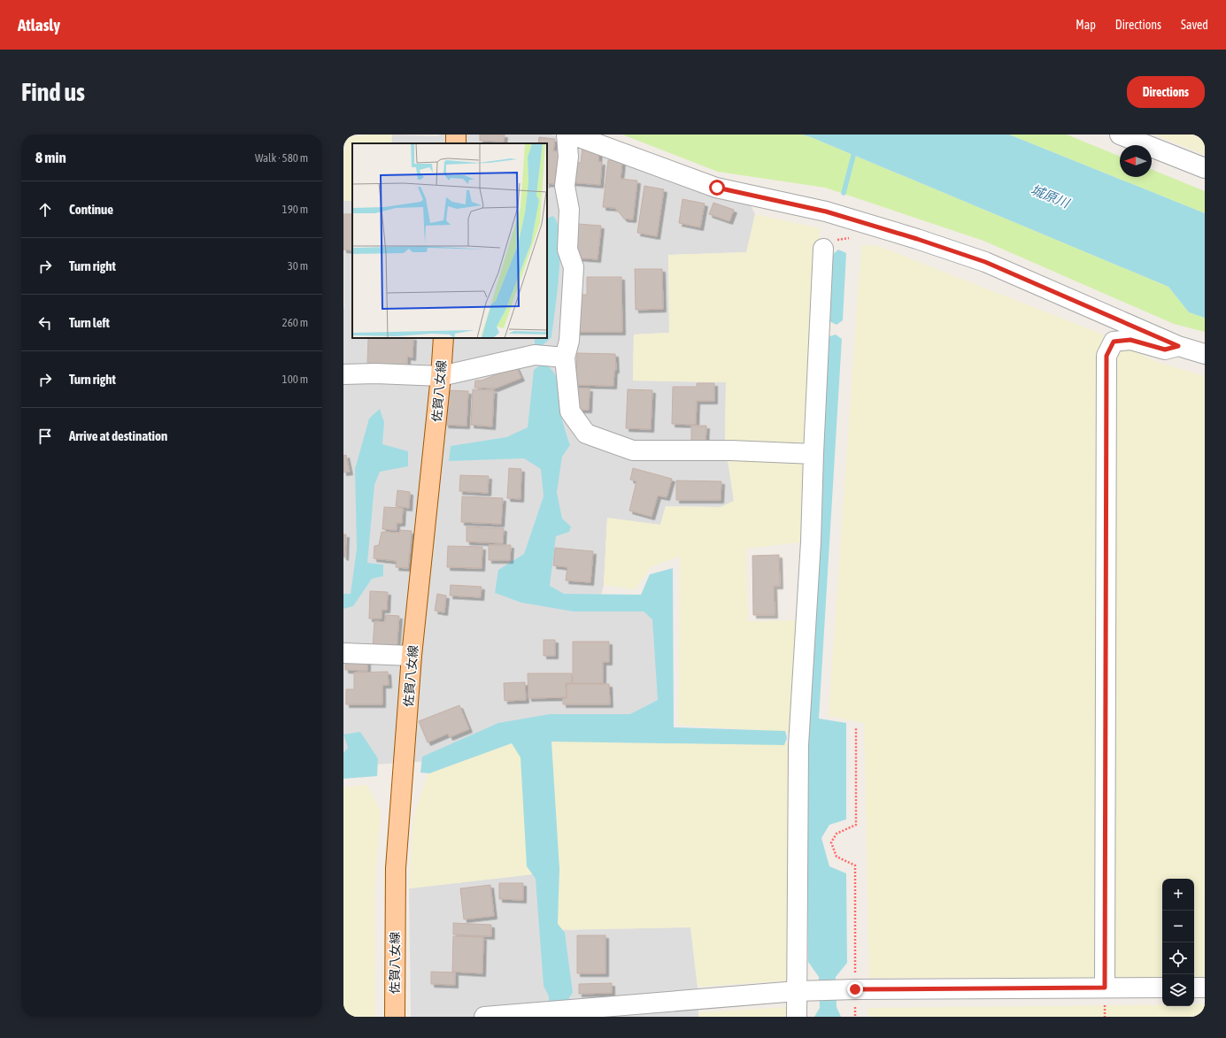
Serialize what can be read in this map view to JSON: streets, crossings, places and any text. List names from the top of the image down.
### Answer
{
  "streets": {
    "main road": ["佐賀八女線"]
  },
  "water": ["城原川"],
  "north": "left",
  "page": {
    "header": "Atlasly",
    "nav": ["Map", "Directions", "Saved"],
    "buttons": "Directions",
    "title": "Find us",
    "heading": ["8 min", "Walk · 580 m"],
    "list": [
      ["Continue", "190 m"],
      ["Turn right", "30 m"],
      ["Turn left", "260 m"],
      ["Turn right", "100 m"],
      "Arrive at destination"
    ],
    "map_buttons": ["+", "−"]
  }
}
